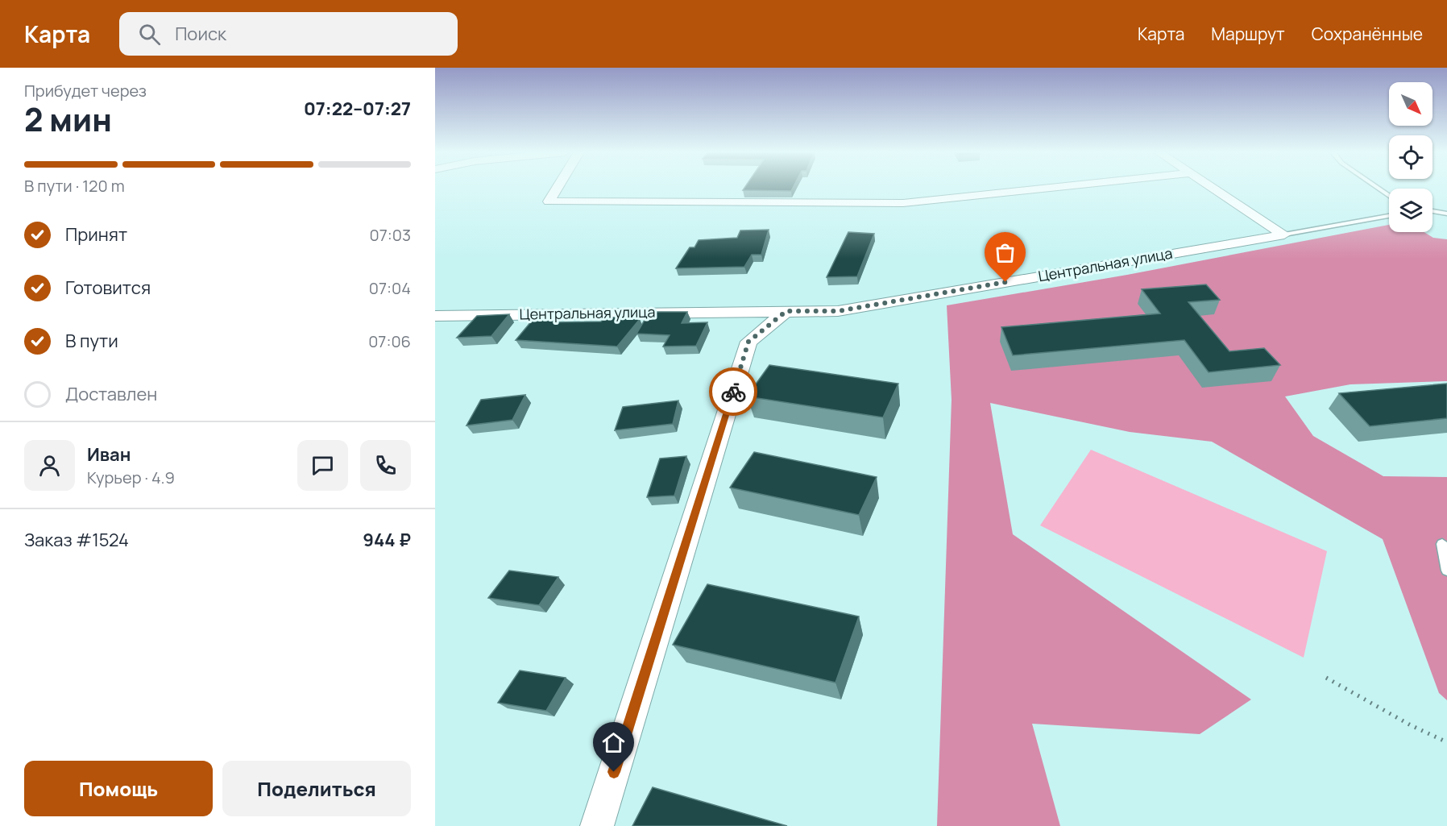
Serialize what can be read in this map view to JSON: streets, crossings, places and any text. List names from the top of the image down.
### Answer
{
  "streets": {
    "street": ["Центральная улица"]
  },
  "north": "bottom right",
  "page": {
    "header": "Карта",
    "search": "Поиск",
    "nav": ["Карта", "Маршрут", "Сохранённые"],
    "heading": ["2 мин", "Прибудет через", "07:22–07:27"],
    "panel": [
      "Иван",
      "Курьер · 4.9",
      "Заказ #1524",
      "944 ₽"
    ],
    "bar": "В пути · 120 m",
    "list": [
      ["Принят", "07:03"],
      ["Готовится", "07:04"],
      ["В пути", "07:06"],
      "Доставлен"
    ],
    "buttons": ["Помощь", "Поделиться"]
  }
}
